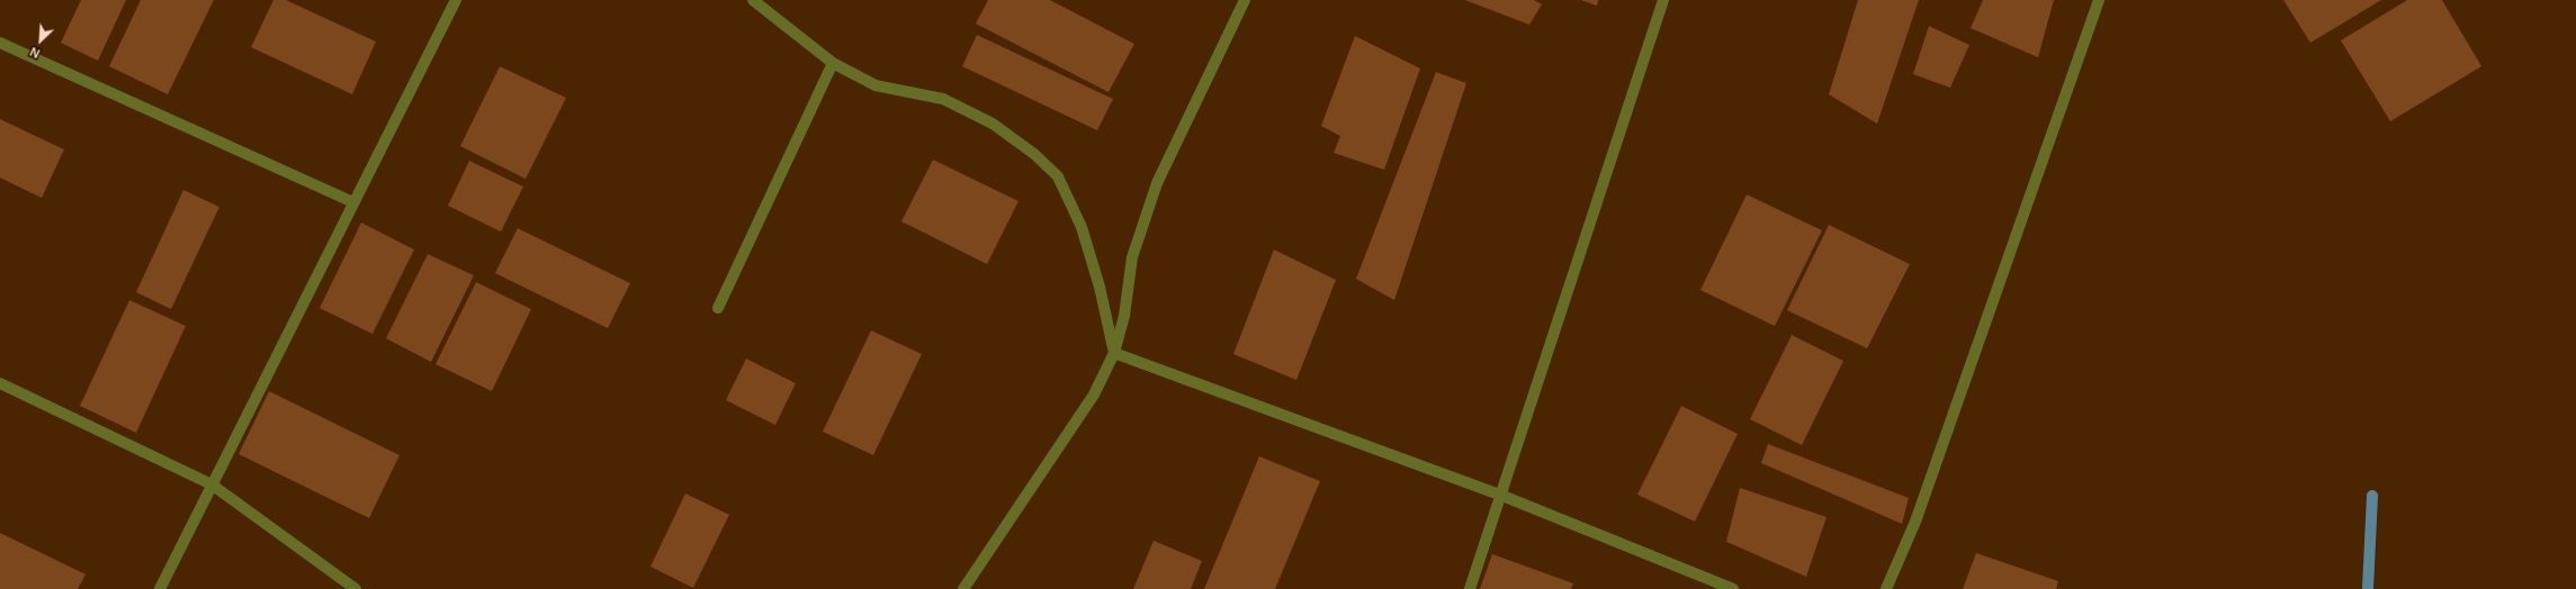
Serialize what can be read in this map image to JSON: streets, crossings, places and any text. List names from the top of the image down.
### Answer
{
  "north": "bottom left"
}
